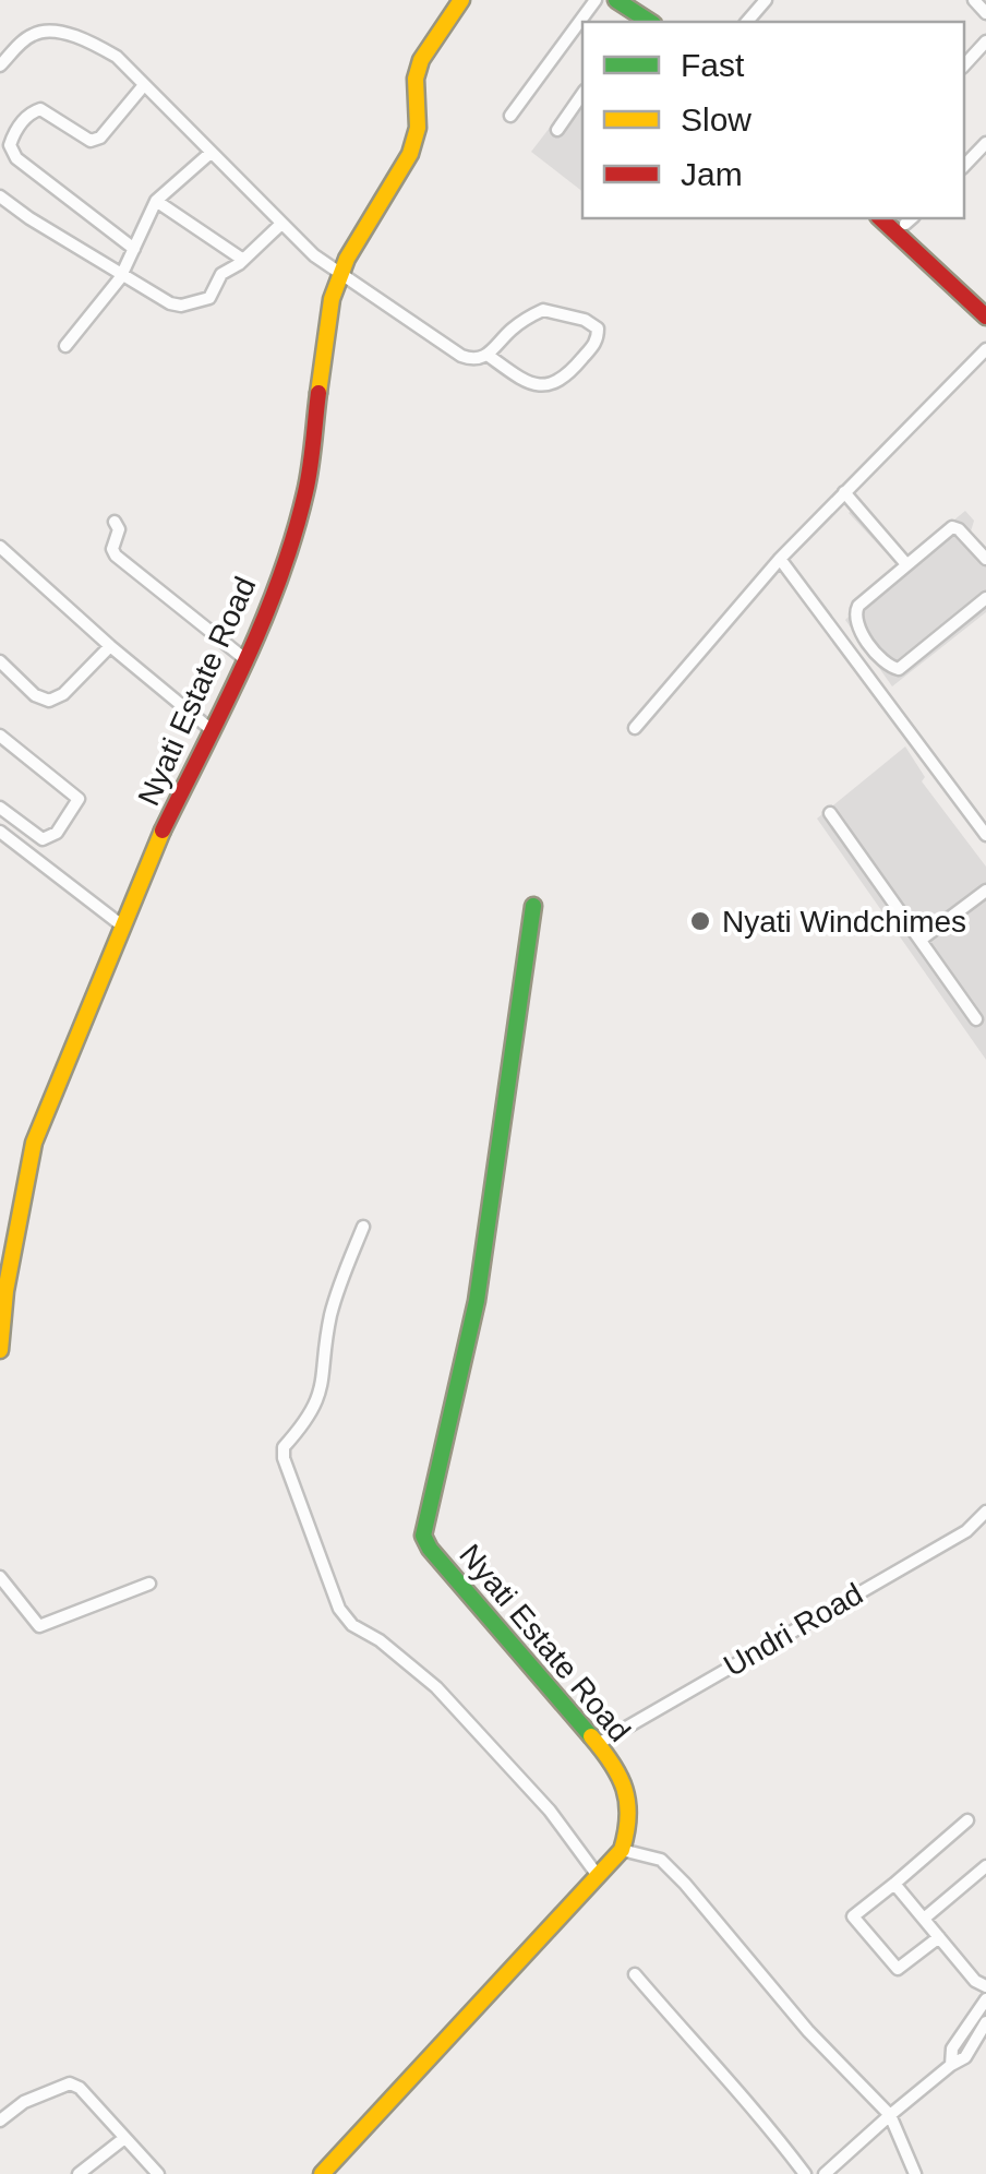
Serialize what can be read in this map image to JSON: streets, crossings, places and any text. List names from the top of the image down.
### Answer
{
  "streets": {
    "main road": ["Nyati Estate Road"],
    "street": ["Undri Road"]
  },
  "crossings": [
    ["Nyati Estate Road", "Undri Road"]
  ],
  "places": ["Nyati Windchimes"],
  "legend": ["Fast", "Slow", "Jam"]
}
